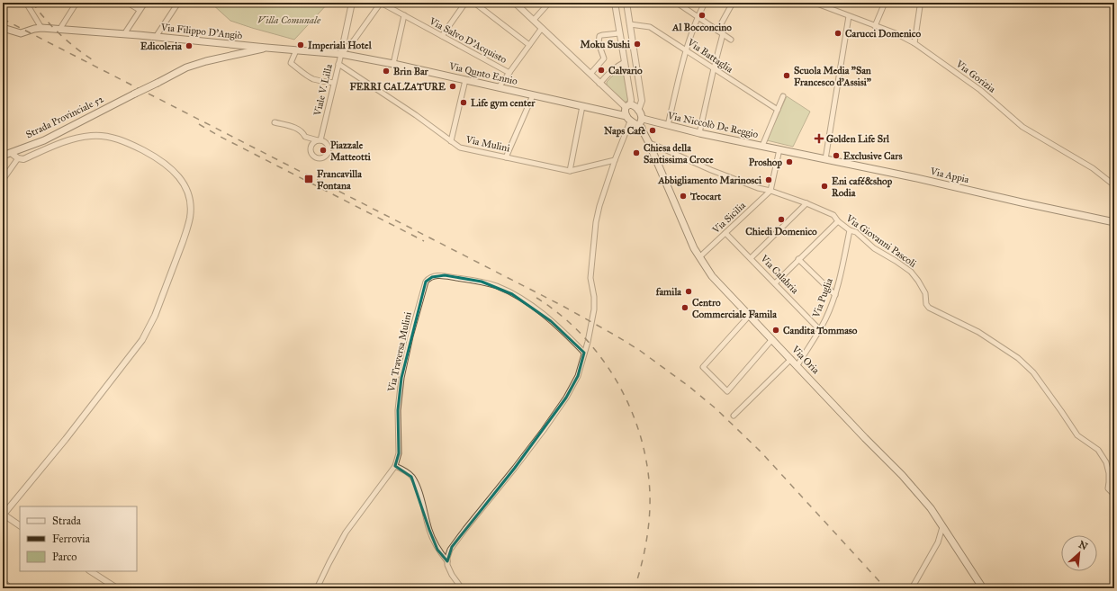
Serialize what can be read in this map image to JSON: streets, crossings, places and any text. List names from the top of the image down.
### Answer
{
  "streets": {
    "main road": [
      "Via Filippo D'Angiò",
      "Via Qunto Ennio",
      "Strada Provinciale 52",
      "Via Niccolò De Reggio",
      "Via Appia",
      "Via Oria"
    ],
    "street": [
      "Via Salvo D'Acquisto",
      "Via Battaglia",
      "Via Gorizia",
      "Viale V. Lilla",
      "Via Mulini",
      "Via Sicilia",
      "Via Giovanni Pascoli",
      "Via Calabria",
      "Via Puglia",
      "Via Traversa Mulini"
    ]
  },
  "crossings": [
    ["Via Filippo D'Angiò", "Via Qunto Ennio"],
    ["Via Filippo D'Angiò", "Viale V. Lilla"],
    ["Via Filippo D'Angiò", "Strada Provinciale 52"],
    ["Via Qunto Ennio", "Viale V. Lilla"],
    ["Via Qunto Ennio", "Via Niccolò De Reggio"],
    ["Viale V. Lilla", "Via Mulini"],
    ["Via Niccolò De Reggio", "Via Appia"],
    ["Via Niccolò De Reggio", "Via Oria"],
    ["Via Sicilia", "Via Giovanni Pascoli"],
    ["Via Sicilia", "Via Calabria"],
    ["Via Sicilia", "Via Oria"],
    ["Via Giovanni Pascoli", "Via Puglia"],
    ["Via Giovanni Pascoli", "Via Oria"],
    ["Via Calabria", "Via Puglia"],
    ["Via Puglia", "Via Oria"]
  ],
  "parks": ["Villa Comunale"],
  "places": {
    "other": [
      "Al Bocconcino",
      "Carucci Domenico",
      "Moku Sushi",
      "Imperiali Hotel",
      "Edicoleria",
      "Calvario",
      "Brin Bar",
      "Scuola Media \"San Francesco d'Assisi\"",
      "FERRI CALZATURE",
      "Life gym center",
      "Naps Cafè",
      "Piazzale Matteotti",
      "Chiesa della Santissima Croce",
      "Exclusive Cars",
      "Proshop",
      "Abbigliamento Marinosci",
      "Eni café&shop Rodia",
      "Teocart",
      "Chiedi Domenico",
      "famila",
      "Centro Commerciale Famila",
      "Candita Tommaso"
    ],
    "health": ["Golden Life Srl"],
    "transit": ["Francavilla Fontana"]
  },
  "legend": ["Strada", "Ferrovia", "Parco"],
  "north": "top right"
}
